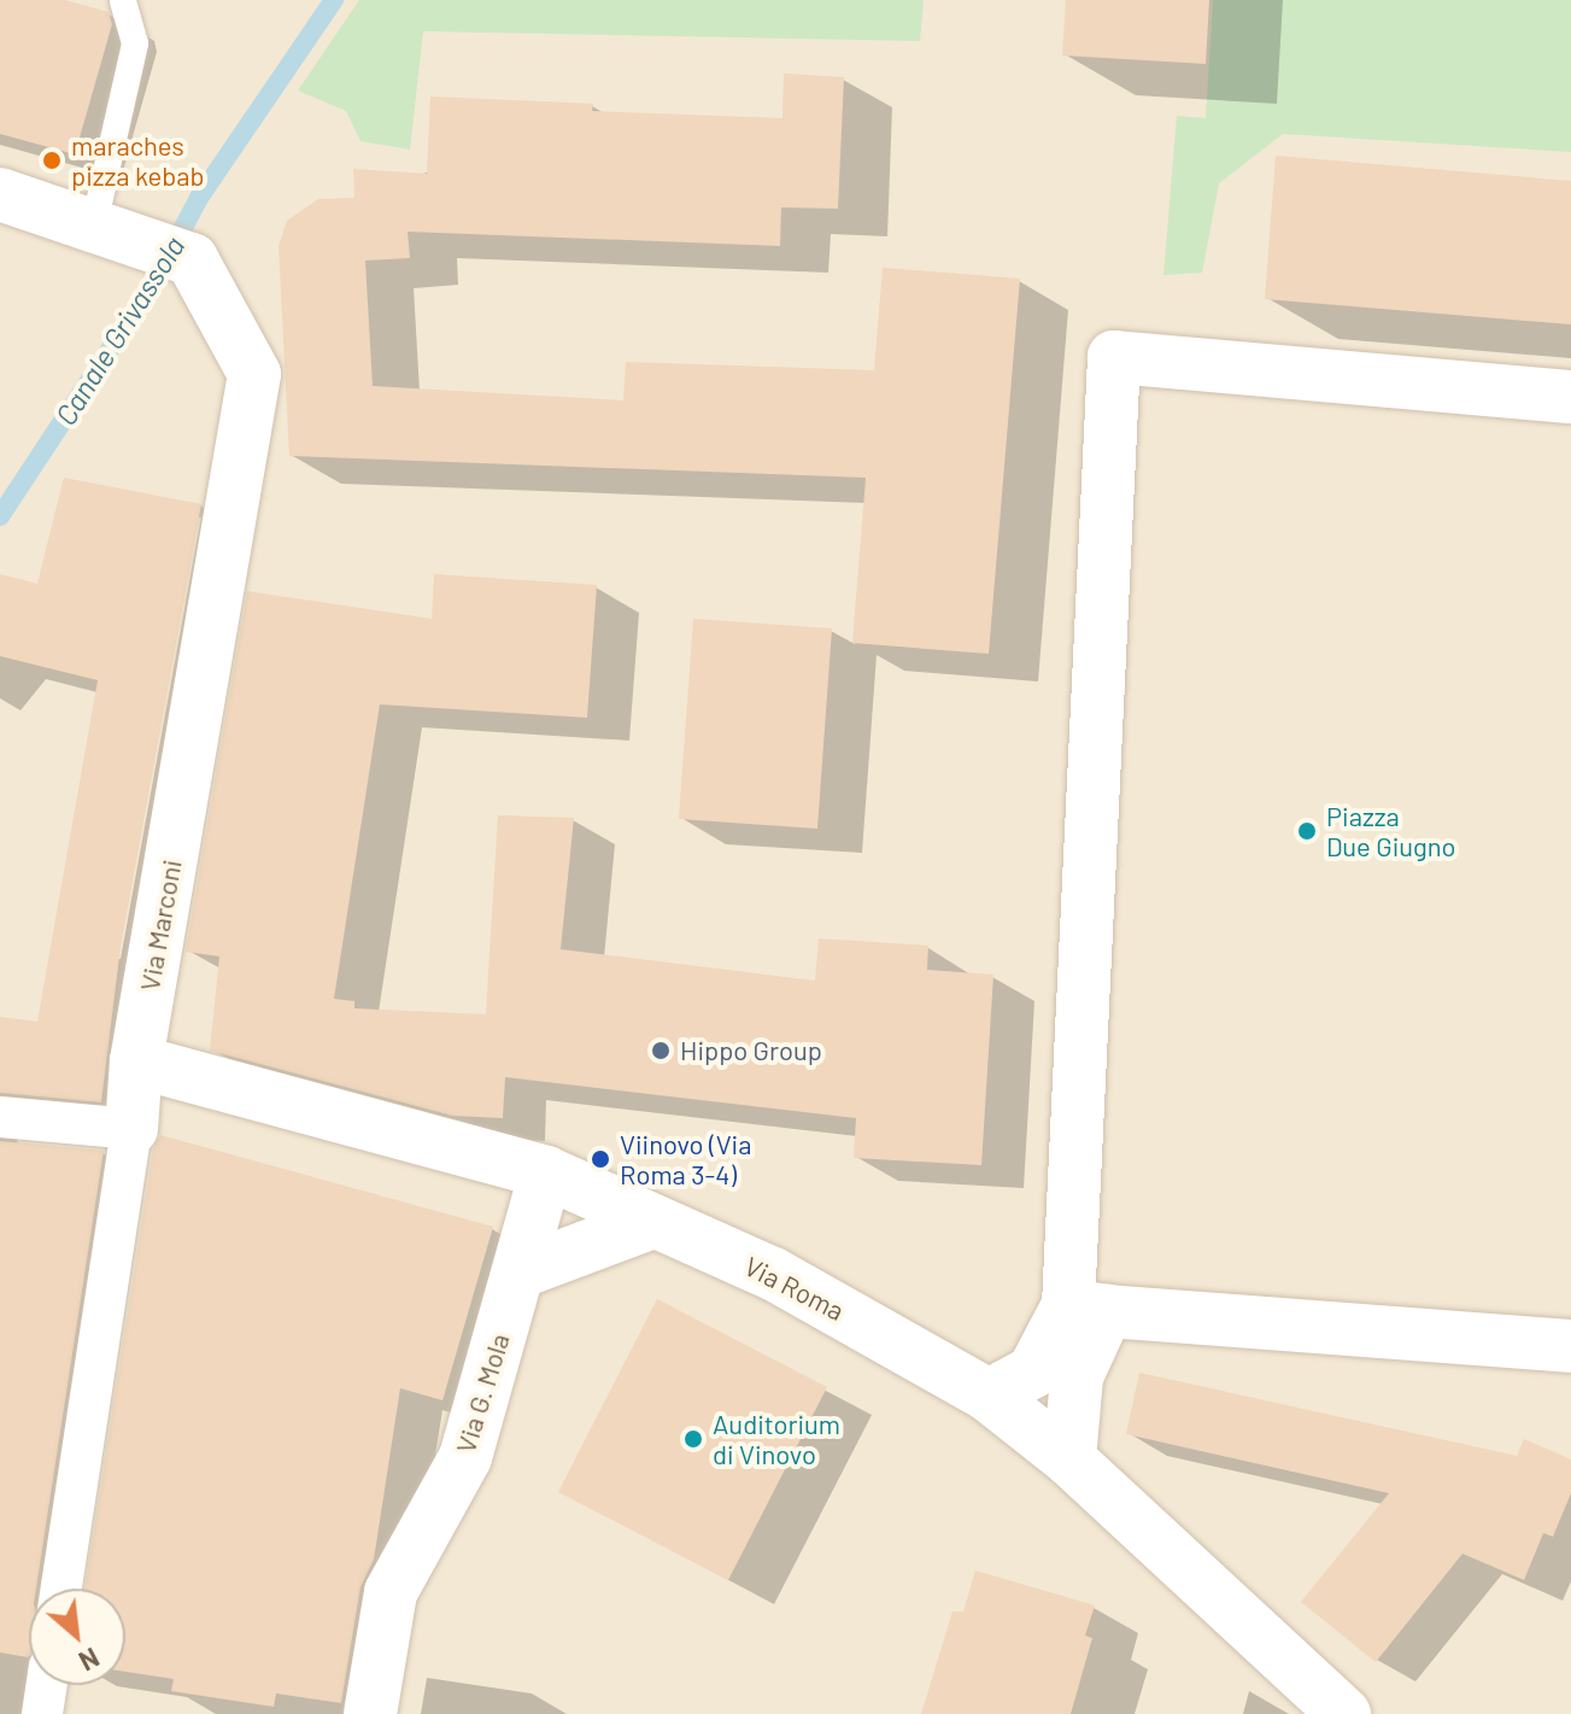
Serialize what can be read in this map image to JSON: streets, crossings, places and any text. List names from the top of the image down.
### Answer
{
  "streets": {
    "street": ["Via Marconi", "Via Roma", "Via G. Mola"]
  },
  "crossings": [
    ["Via Marconi", "Via Roma"],
    ["Via Roma", "Via G. Mola"]
  ],
  "water": ["Canale Grivassola"],
  "places": [
    "maraches pizza kebab",
    "Piazza Due Giugno",
    "Hippo Group",
    "Viinovo (Via Roma 3-4)",
    "Auditorium di Vinovo"
  ],
  "north": "bottom right"
}
